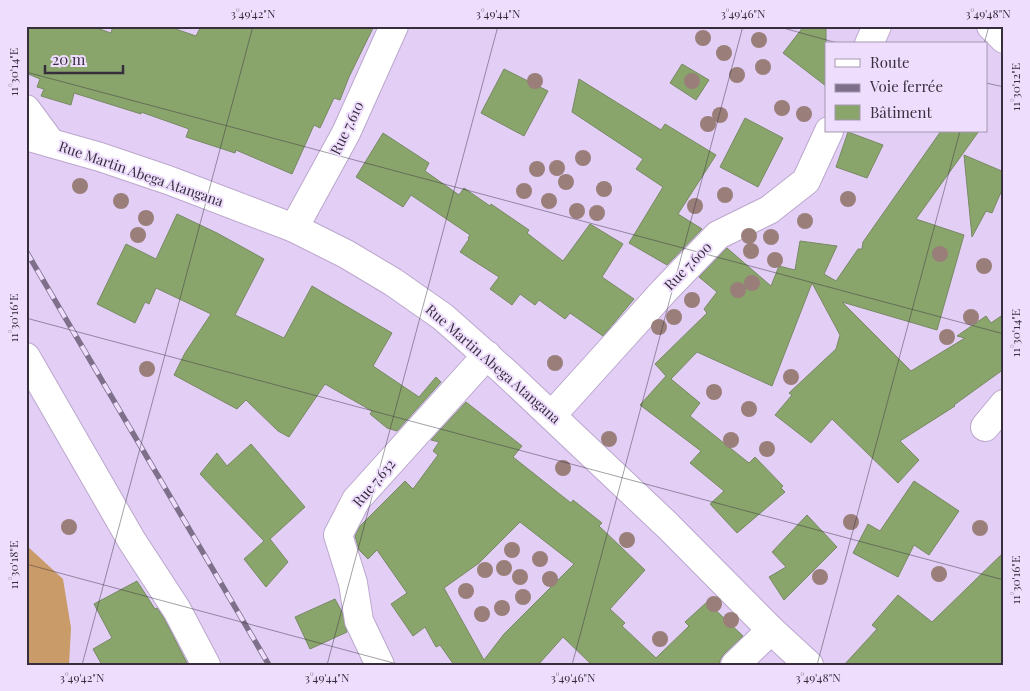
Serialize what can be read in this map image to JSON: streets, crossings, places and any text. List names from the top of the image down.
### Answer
{
  "streets": {
    "street": [
      "Rue 7.610",
      "Rue Martin Abega Atangana",
      "Rue 7.600",
      "Rue 7.632"
    ]
  },
  "crossings": [
    ["Rue 7.610", "Rue Martin Abega Atangana"],
    ["Rue Martin Abega Atangana", "Rue 7.600"],
    ["Rue Martin Abega Atangana", "Rue 7.632"]
  ],
  "legend": ["Route", "Voie ferrée", "Bâtiment"],
  "scale_bar": "20 m",
  "coordinates": [
    "3°49'42\"N",
    "3°49'44\"N",
    "3°49'46\"N",
    "3°49'48\"N",
    "11°30'14\"E",
    "11°30'12\"E",
    "11°30'16\"E",
    "11°30'18\"E"
  ]
}
